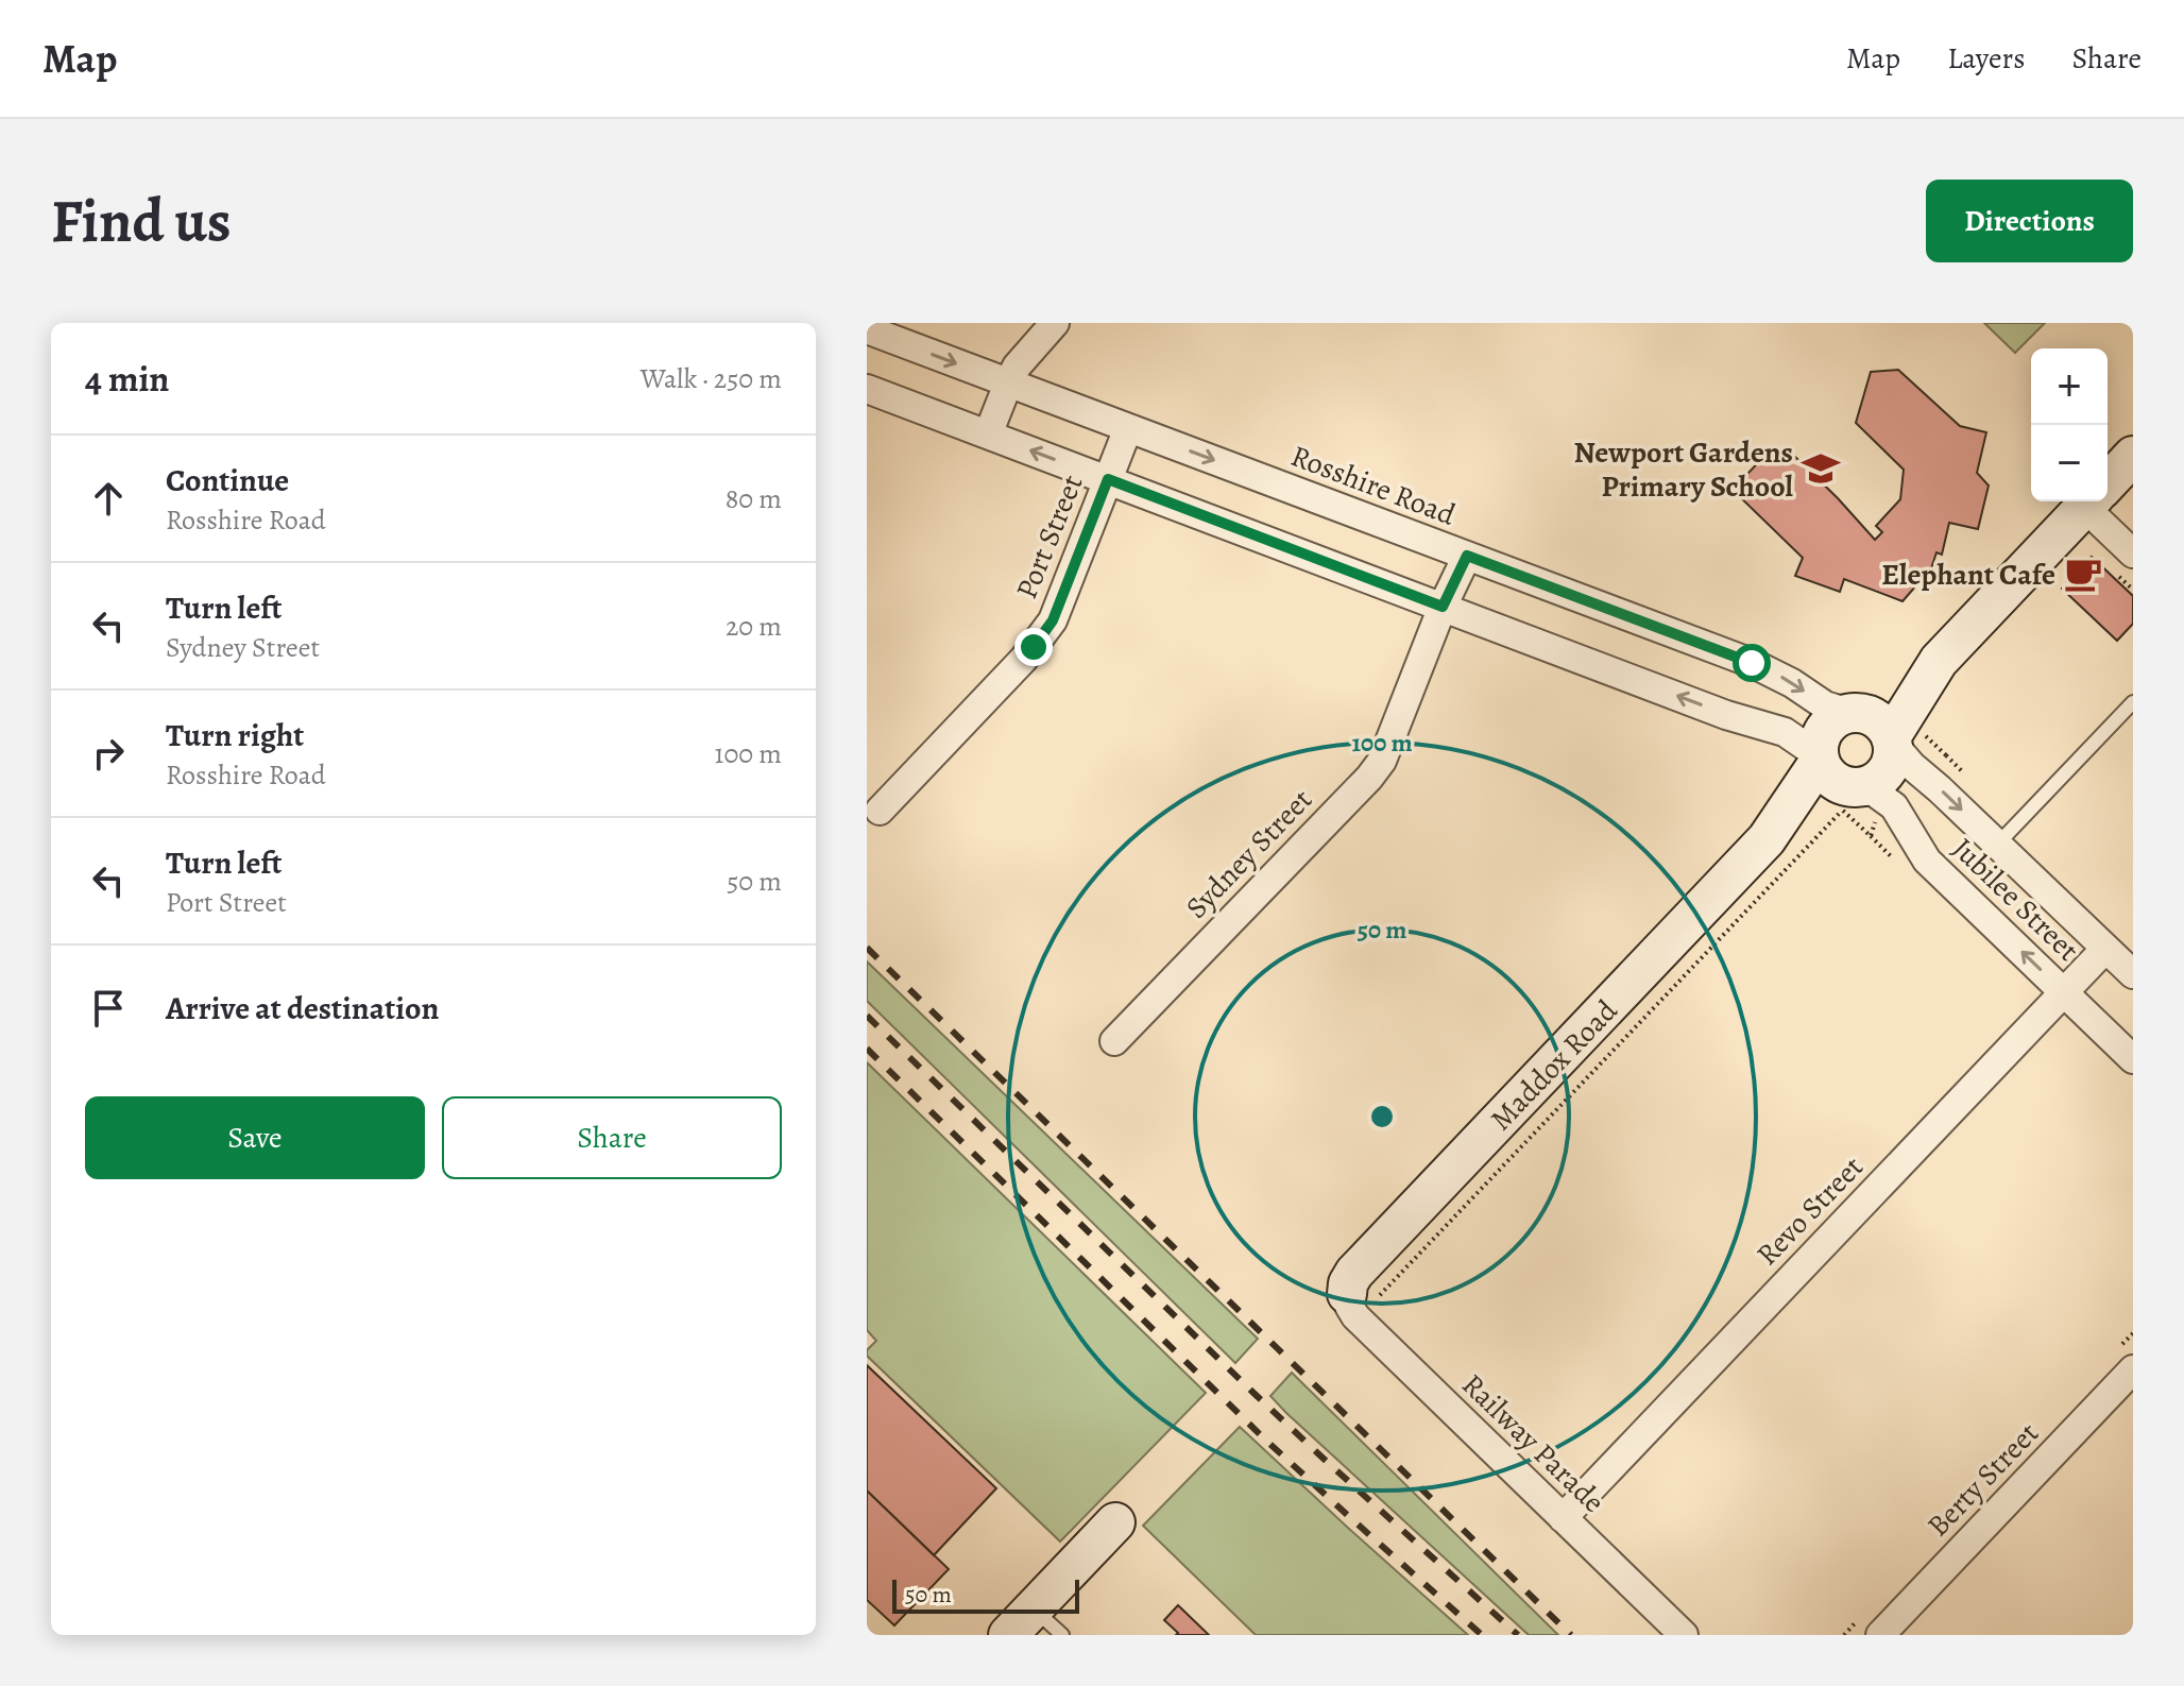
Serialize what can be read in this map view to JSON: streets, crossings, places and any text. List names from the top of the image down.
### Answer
{
  "streets": {
    "street": [
      "Rosshire Road",
      "Port Street",
      "Sydney Street",
      "Jubilee Street",
      "Maddox Road",
      "Revo Street",
      "Railway Parade",
      "Berty Street"
    ]
  },
  "crossings": [
    ["Rosshire Road", "Port Street"],
    ["Rosshire Road", "Sydney Street"],
    ["Rosshire Road", "Jubilee Street"],
    ["Rosshire Road", "Maddox Road"],
    ["Jubilee Street", "Maddox Road"],
    ["Jubilee Street", "Revo Street"],
    ["Maddox Road", "Railway Parade"],
    ["Revo Street", "Railway Parade"]
  ],
  "places": {
    "school or university": ["Newport Gardens Primary School"],
    "cafe": ["Elephant Cafe"]
  },
  "scale_bar": "50 m",
  "page": {
    "header": "Map",
    "nav": ["Map", "Layers", "Share"],
    "buttons": [
      "Directions",
      ["Save", "Share"]
    ],
    "title": "Find us",
    "heading": ["4 min", "Walk · 250 m"],
    "map_buttons": ["+", "−"],
    "list": [
      ["Continue", "Rosshire Road", "80 m"],
      ["Turn left", "Sydney Street", "20 m"],
      ["Turn right", "Rosshire Road", "100 m"],
      ["Turn left", "Port Street", "50 m"],
      "Arrive at destination"
    ],
    "scale": "50 m"
  },
  "rings": ["100 m", "50 m"]
}
